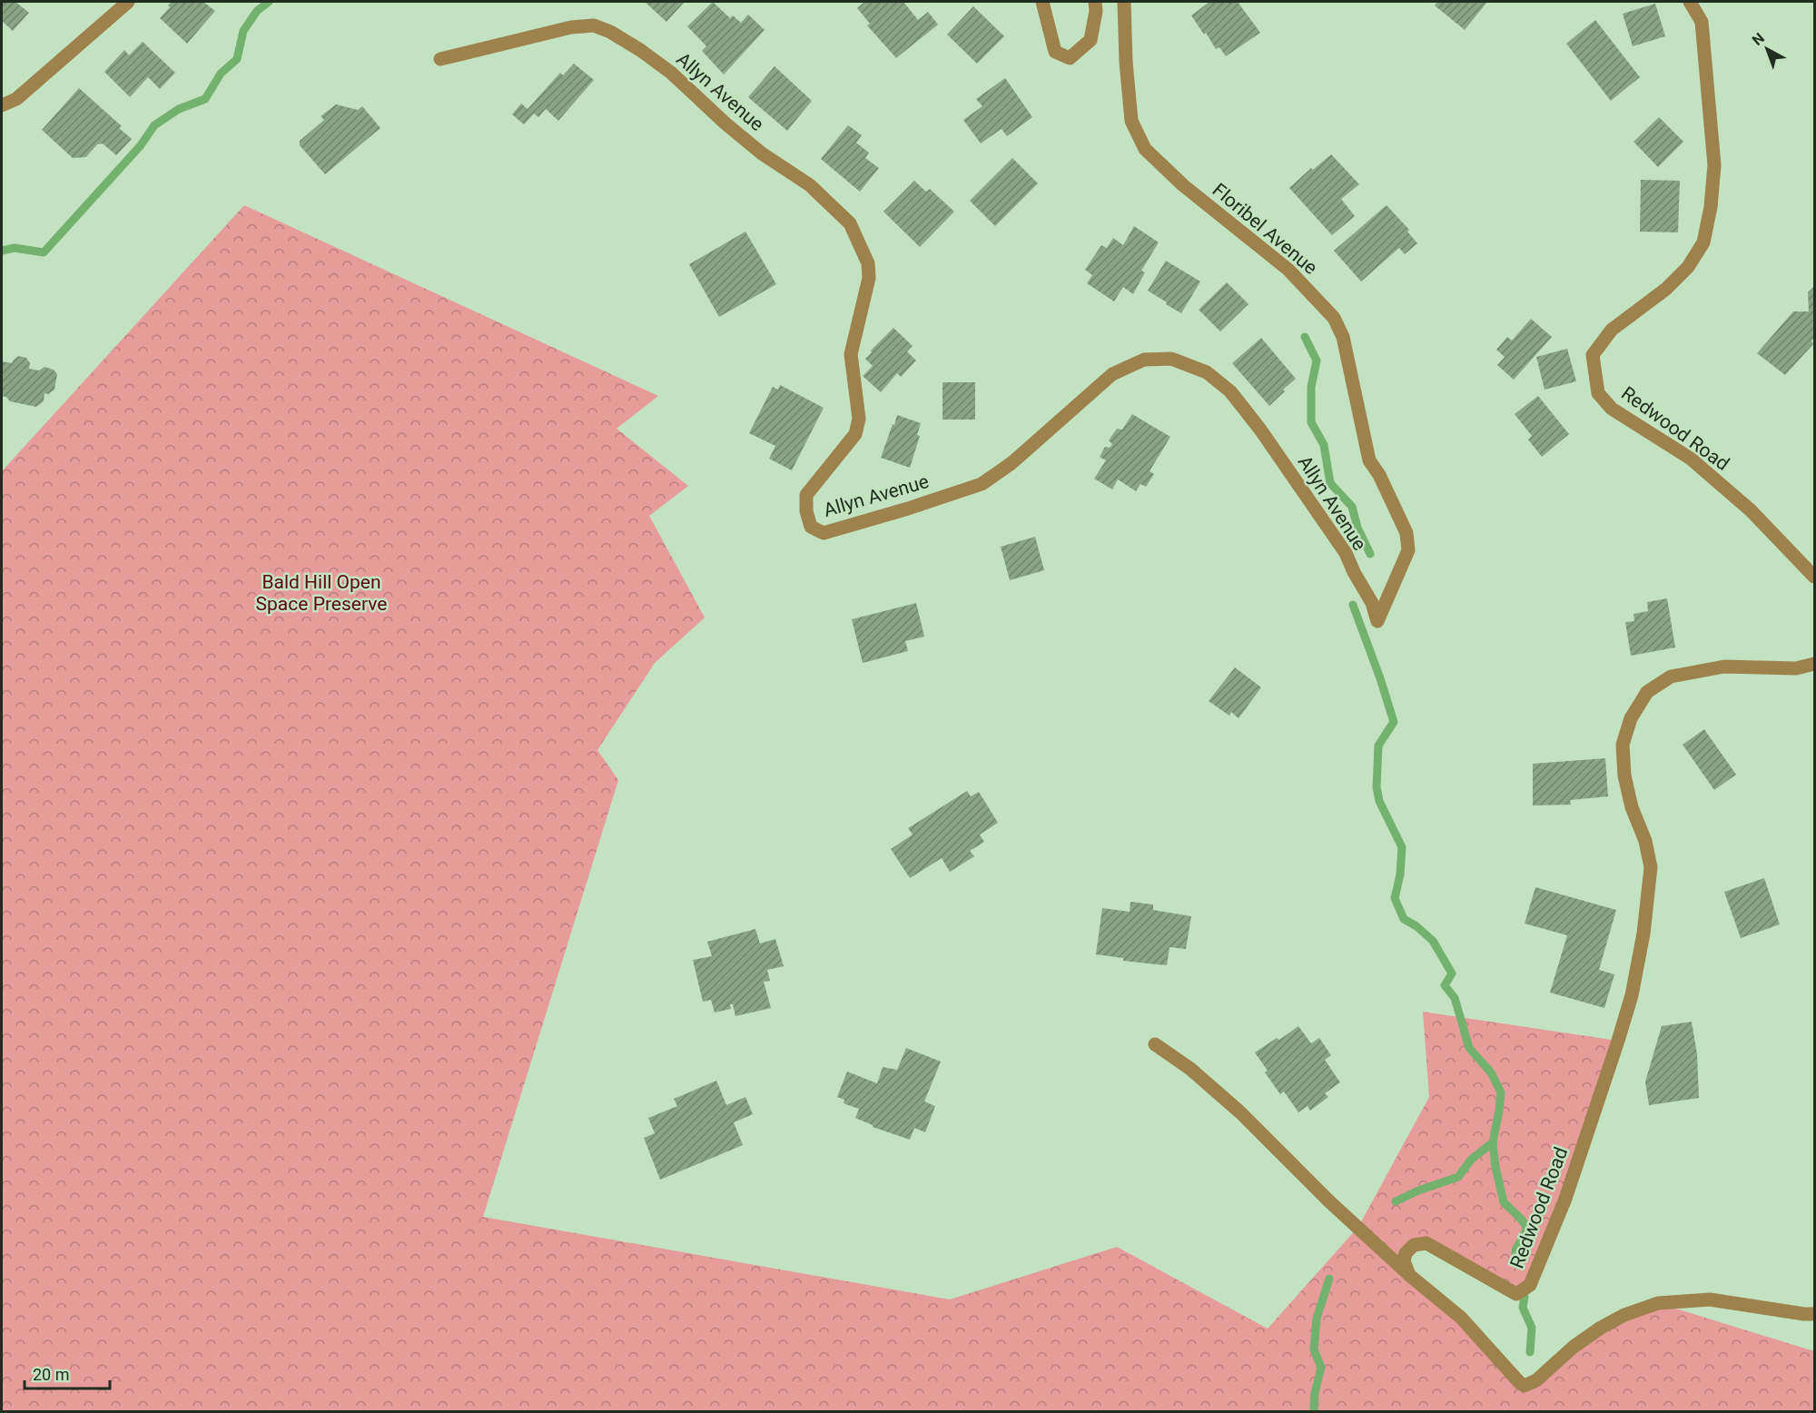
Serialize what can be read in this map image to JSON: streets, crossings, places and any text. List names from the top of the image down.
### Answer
{
  "streets": {
    "street": ["Allyn Avenue", "Floribel Avenue", "Redwood Road"]
  },
  "crossings": [
    ["Allyn Avenue", "Floribel Avenue"]
  ],
  "parks": ["Bald Hill Open Space Preserve"],
  "scale_bar": "20 m",
  "north": "top left"
}
